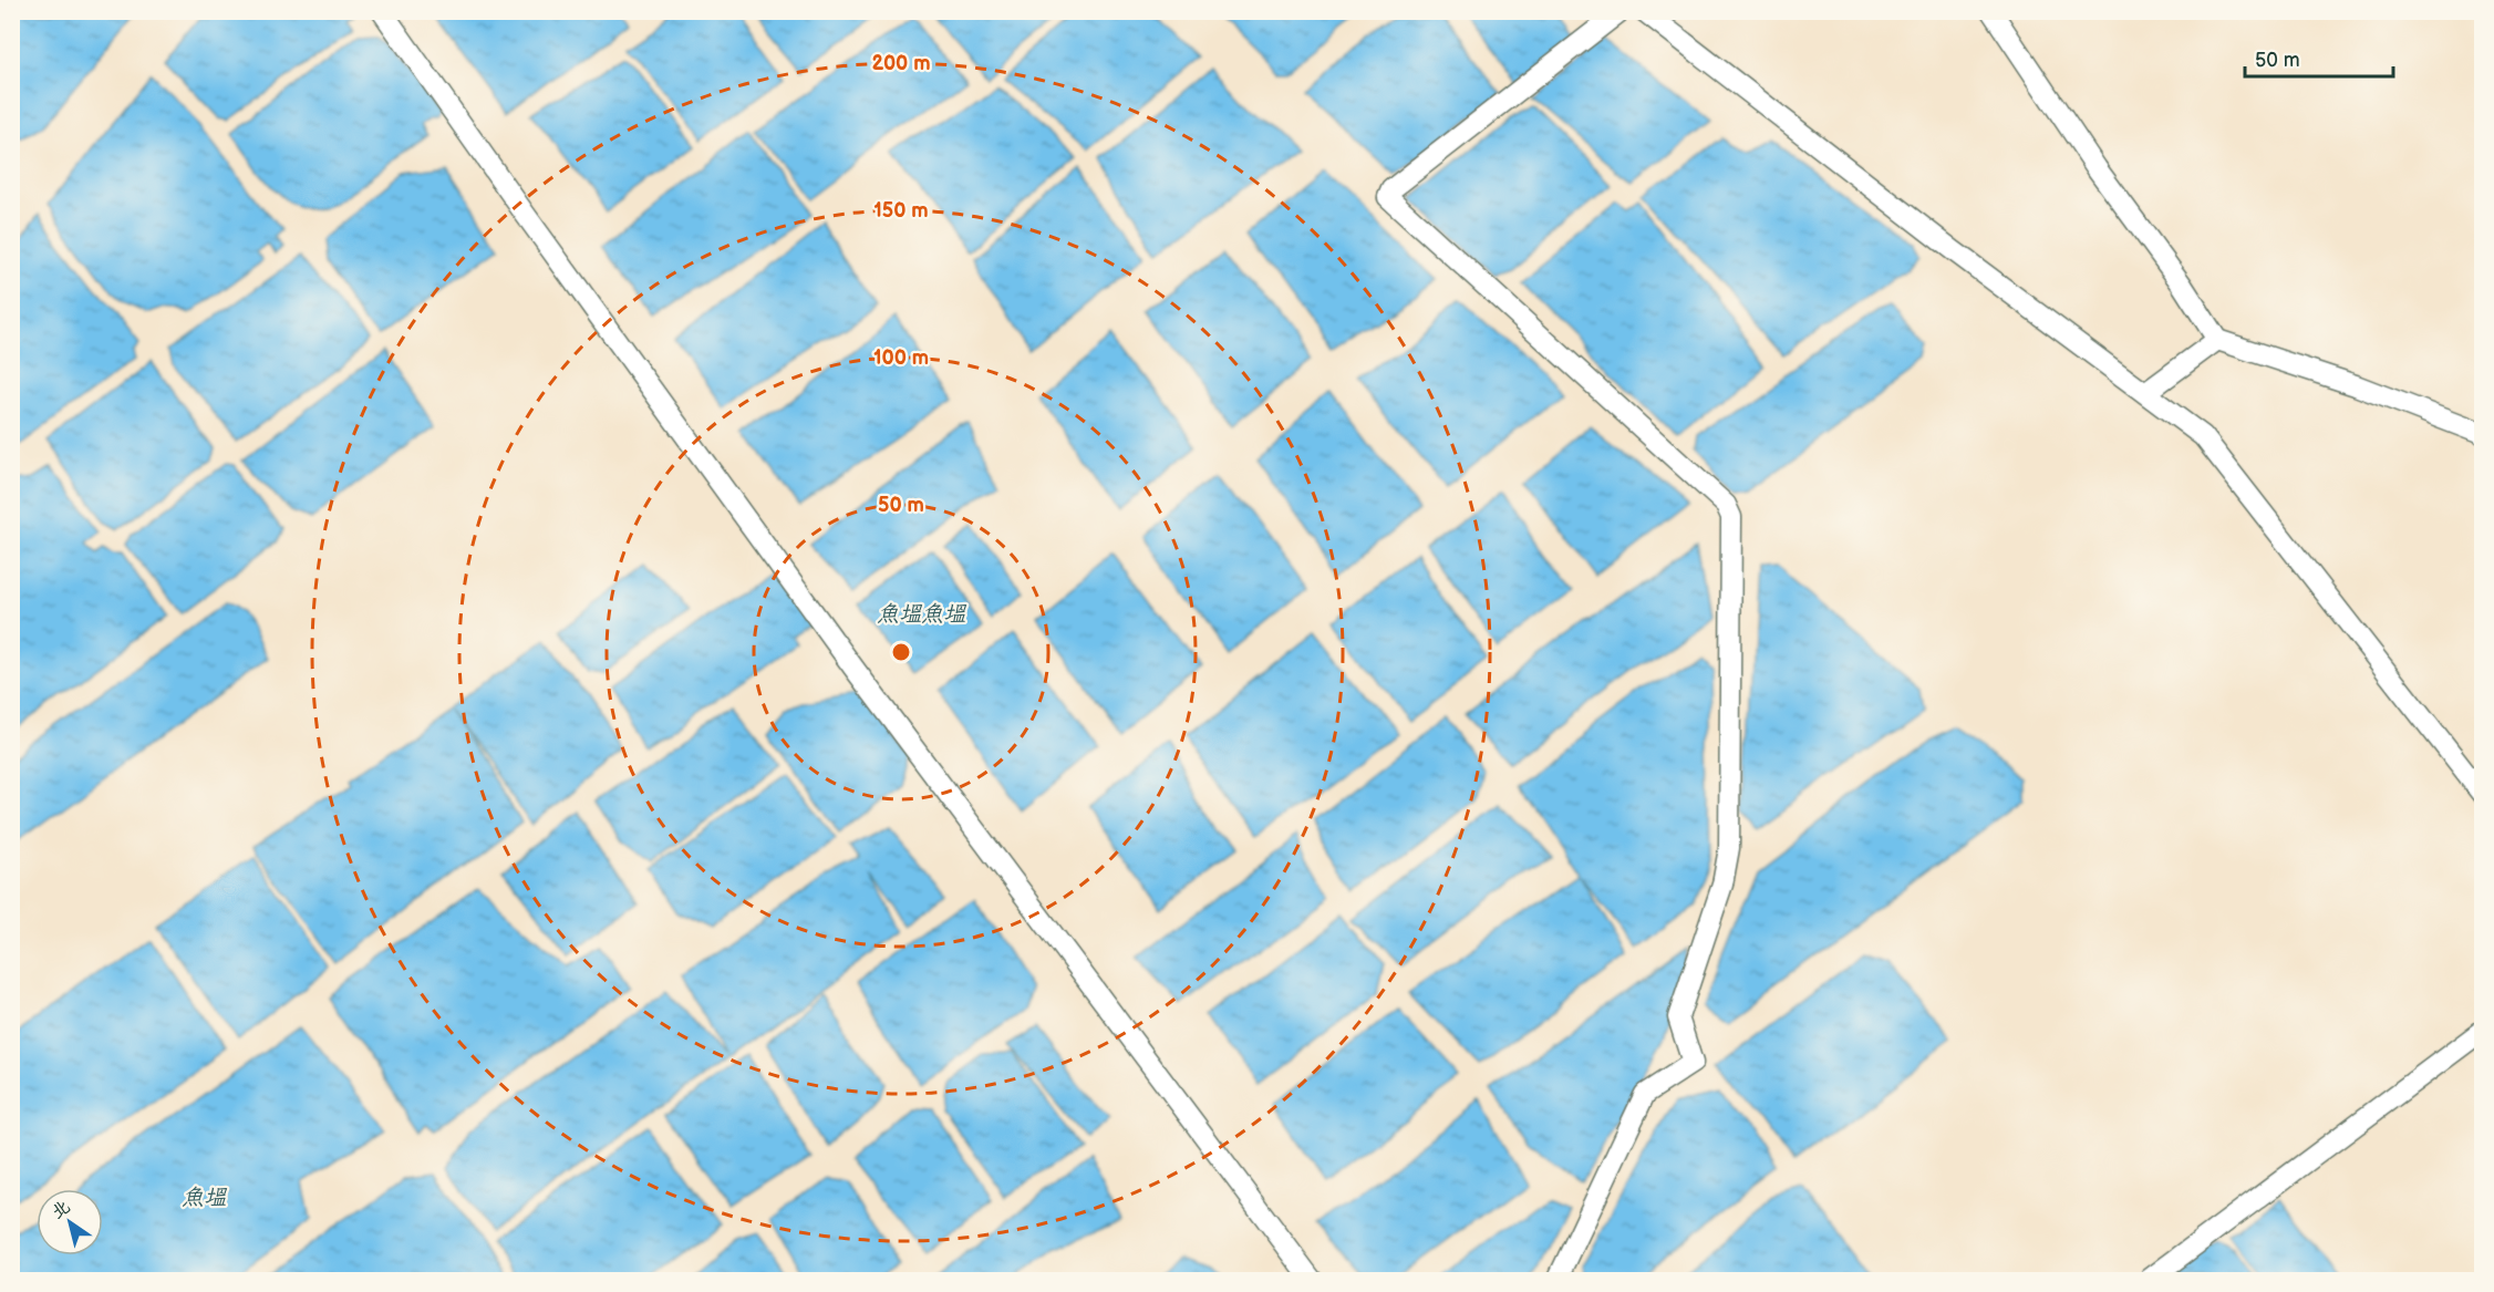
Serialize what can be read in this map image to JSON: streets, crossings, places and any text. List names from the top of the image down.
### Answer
{
  "water": ["魚塭魚塭", "魚塭"],
  "scale_bar": "50 m",
  "north": "top left",
  "rings": [
    "200 m",
    "150 m",
    "100 m",
    "50 m"
  ]
}
